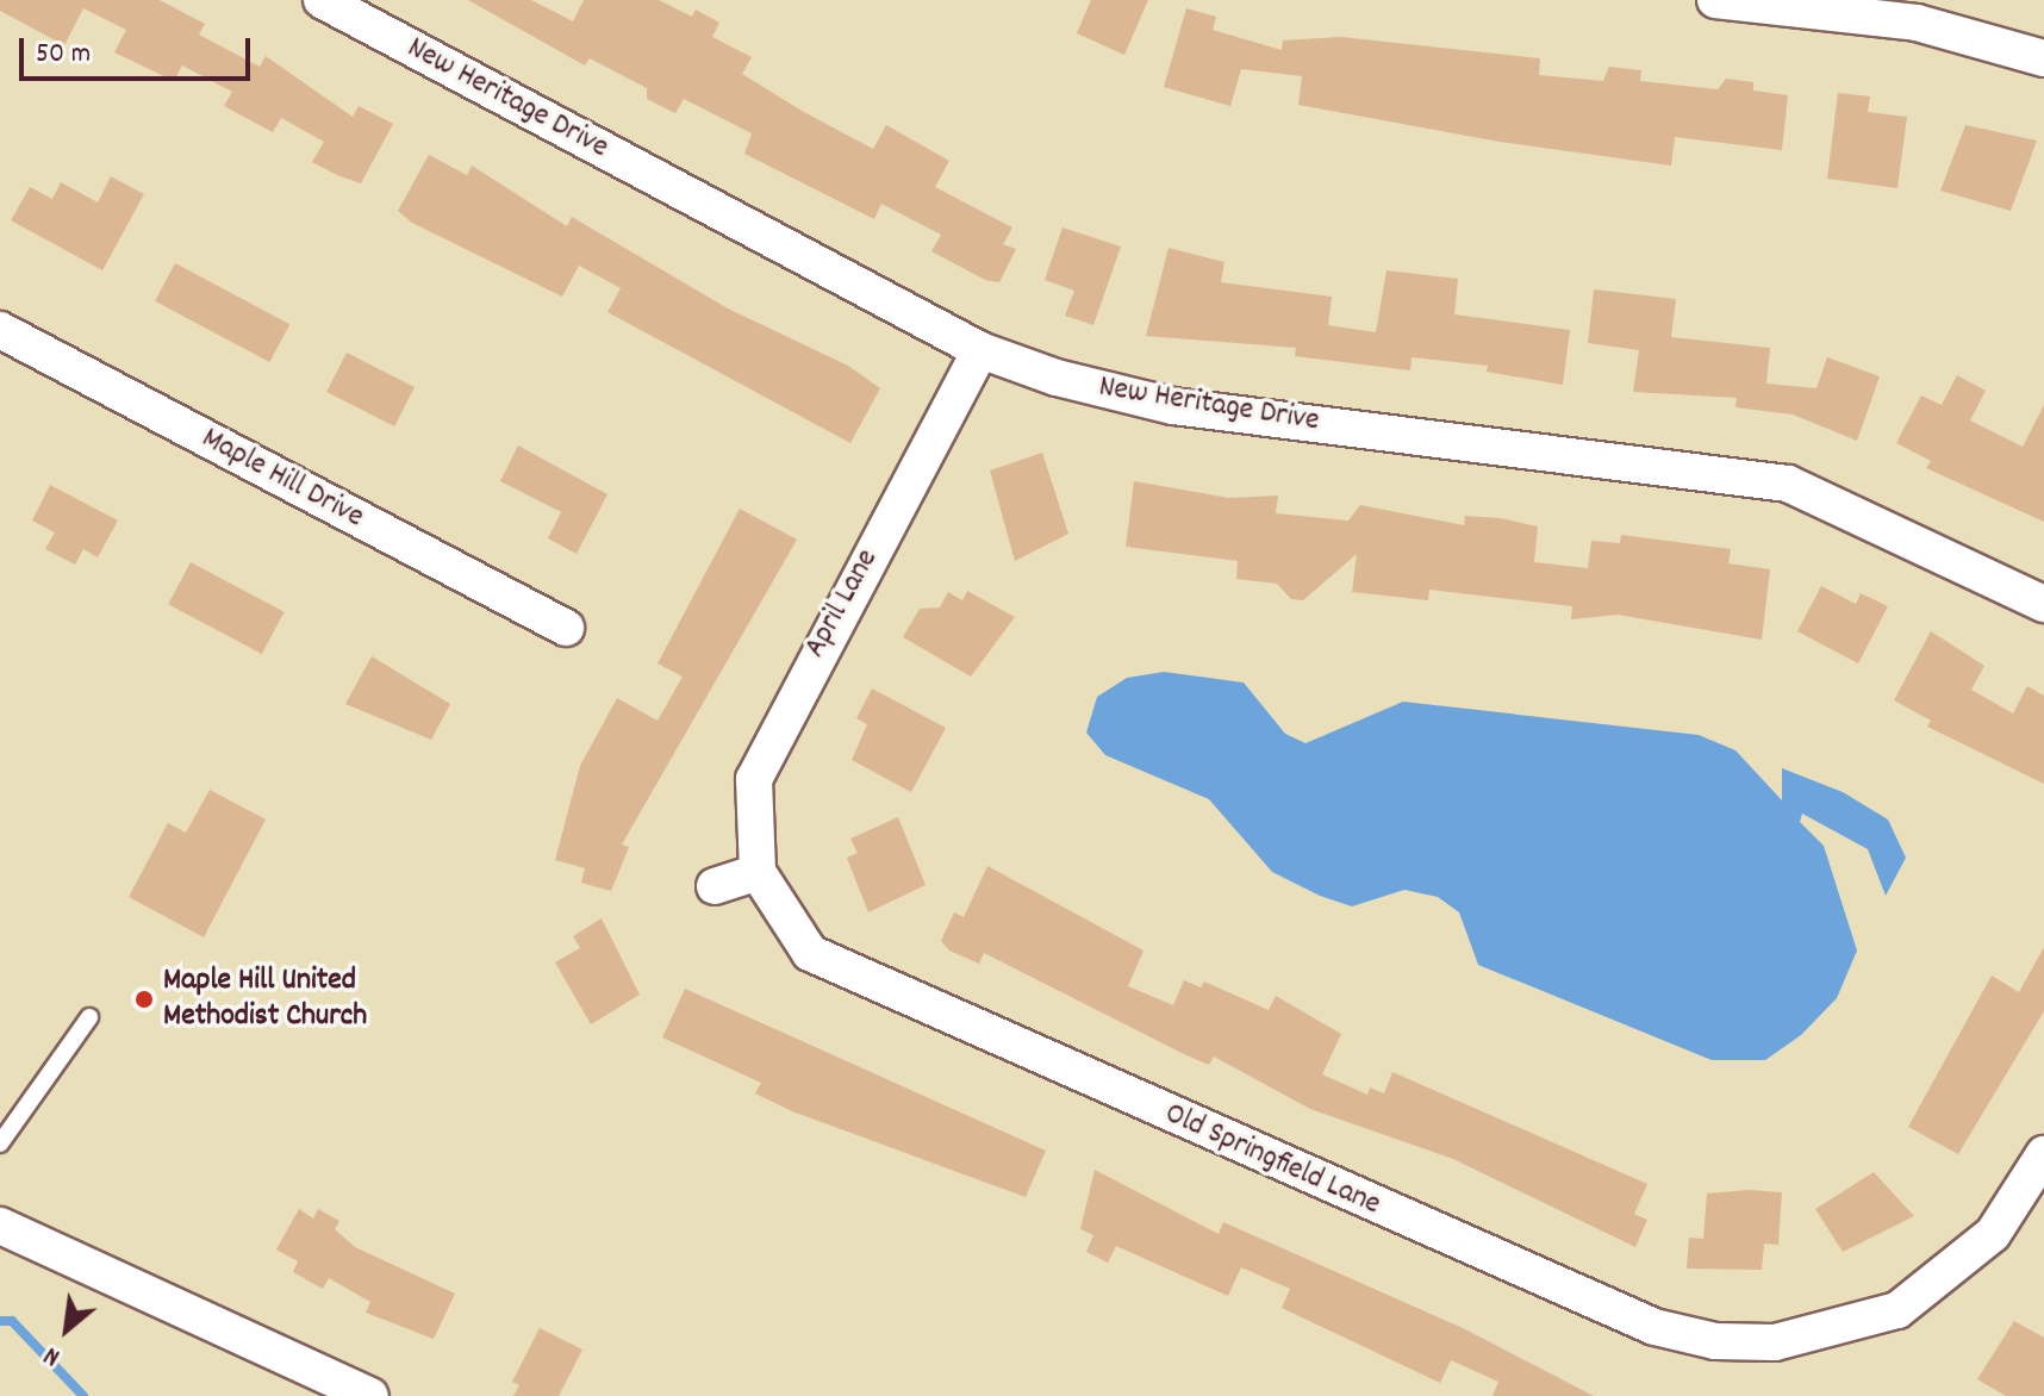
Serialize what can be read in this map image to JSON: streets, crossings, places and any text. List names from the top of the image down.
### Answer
{
  "streets": {
    "street": [
      "New Heritage Drive",
      "Maple Hill Drive",
      "April Lane",
      "Old Springfield Lane"
    ]
  },
  "crossings": [
    ["New Heritage Drive", "April Lane"],
    ["April Lane", "Old Springfield Lane"]
  ],
  "places": ["Maple Hill United Methodist Church"],
  "scale_bar": "50 m",
  "north": "bottom left"
}
